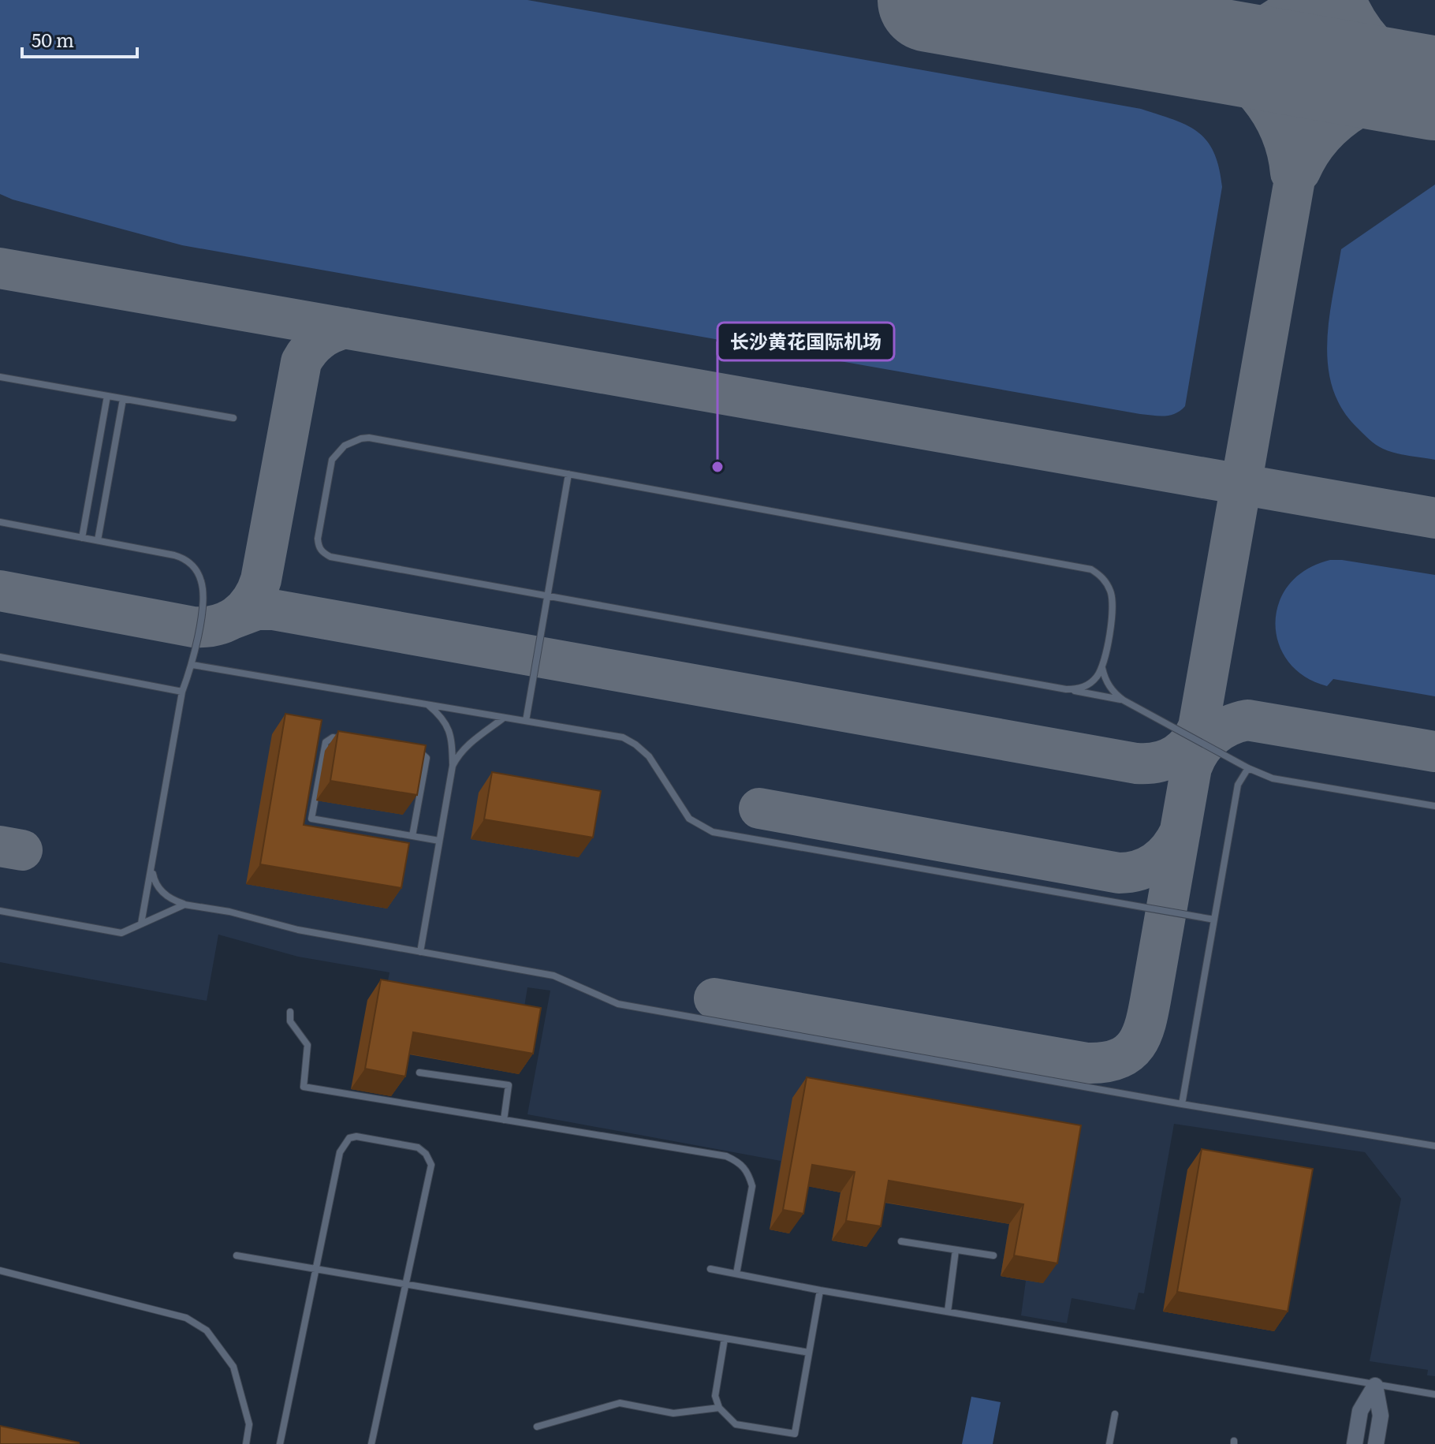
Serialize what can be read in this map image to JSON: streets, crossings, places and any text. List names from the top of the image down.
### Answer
{
  "places": ["长沙黄花国际机场"],
  "scale_bar": "50 m"
}
